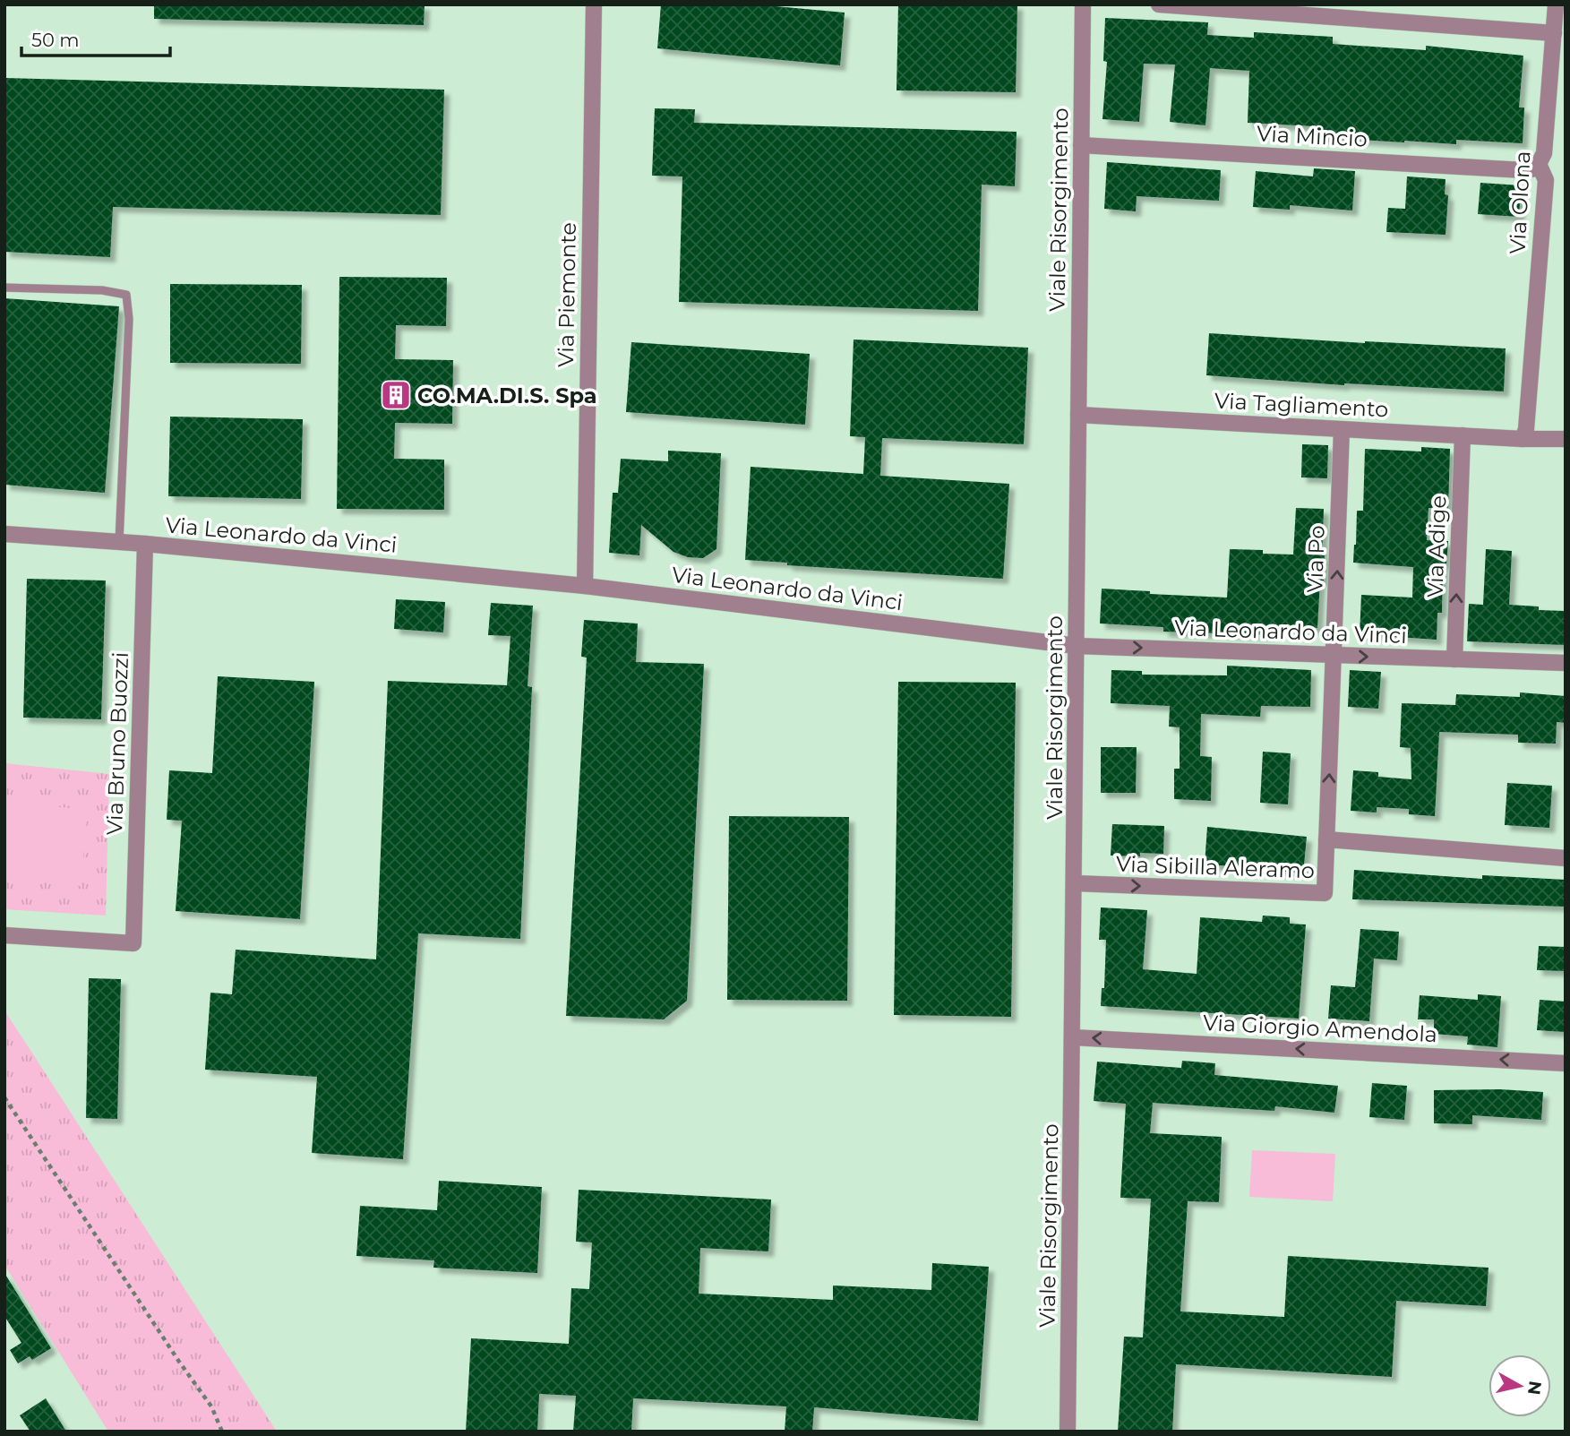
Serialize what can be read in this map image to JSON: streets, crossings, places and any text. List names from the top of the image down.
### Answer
{
  "streets": {
    "street": [
      "Via Mincio",
      "Via Olona",
      "Viale Risorgimento",
      "Via Piemonte",
      "Via Tagliamento",
      "Via Leonardo da Vinci",
      "Via Adige",
      "Via Po",
      "Via Bruno Buozzi",
      "Via Sibilla Aleramo",
      "Via Giorgio Amendola"
    ]
  },
  "crossings": [
    ["Via Mincio", "Via Olona"],
    ["Via Mincio", "Viale Risorgimento"],
    ["Via Olona", "Via Tagliamento"],
    ["Viale Risorgimento", "Via Tagliamento"],
    ["Viale Risorgimento", "Via Leonardo da Vinci"],
    ["Viale Risorgimento", "Via Sibilla Aleramo"],
    ["Viale Risorgimento", "Via Giorgio Amendola"],
    ["Via Piemonte", "Via Leonardo da Vinci"],
    ["Via Tagliamento", "Via Adige"],
    ["Via Tagliamento", "Via Po"],
    ["Via Leonardo da Vinci", "Via Adige"],
    ["Via Leonardo da Vinci", "Via Po"],
    ["Via Leonardo da Vinci", "Via Bruno Buozzi"],
    ["Via Po", "Via Sibilla Aleramo"]
  ],
  "one_way": ["Via Adige", "Via Po", "Via Giorgio Amendola"],
  "places": {
    "building": ["CO.MA.DI.S. Spa"]
  },
  "scale_bar": "50 m",
  "north": "right"
}
